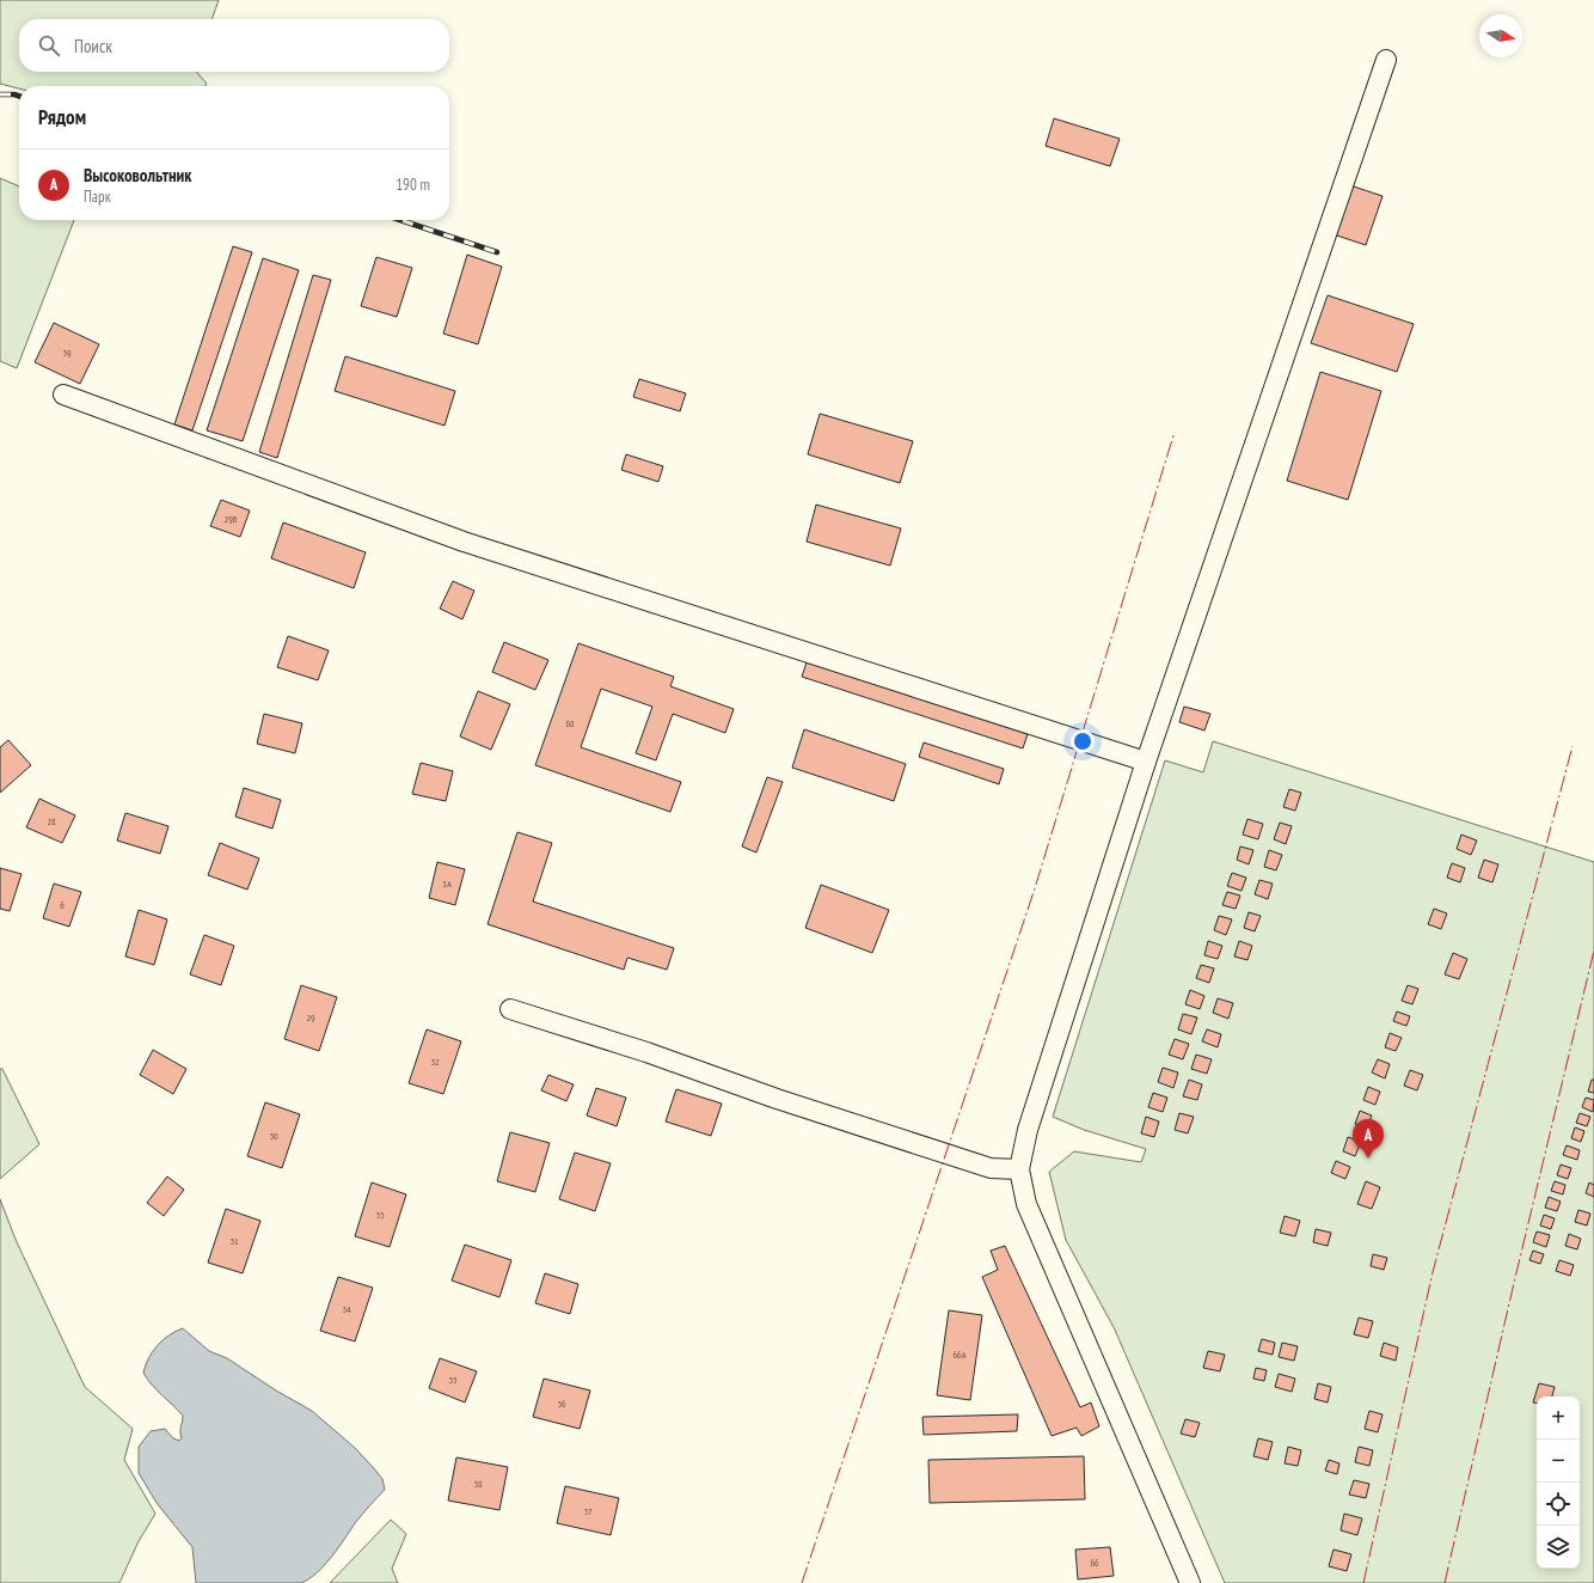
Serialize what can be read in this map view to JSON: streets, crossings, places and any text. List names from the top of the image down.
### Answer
{
  "house_numbers": [
    "39",
    "29Б",
    "68",
    "28",
    "5А",
    "6",
    "29",
    "32",
    "30",
    "33",
    "31",
    "34",
    "66А",
    "35",
    "36",
    "38",
    "37",
    "66"
  ],
  "north": "right",
  "page": {
    "search": "Поиск",
    "heading": "Рядом",
    "list": [
      {
        "mark": "A",
        "name": "Высоковольтник",
        "note": "Парк",
        "value": "190 m"
      }
    ],
    "pins": "A",
    "map_buttons": ["+", "−"]
  }
}
